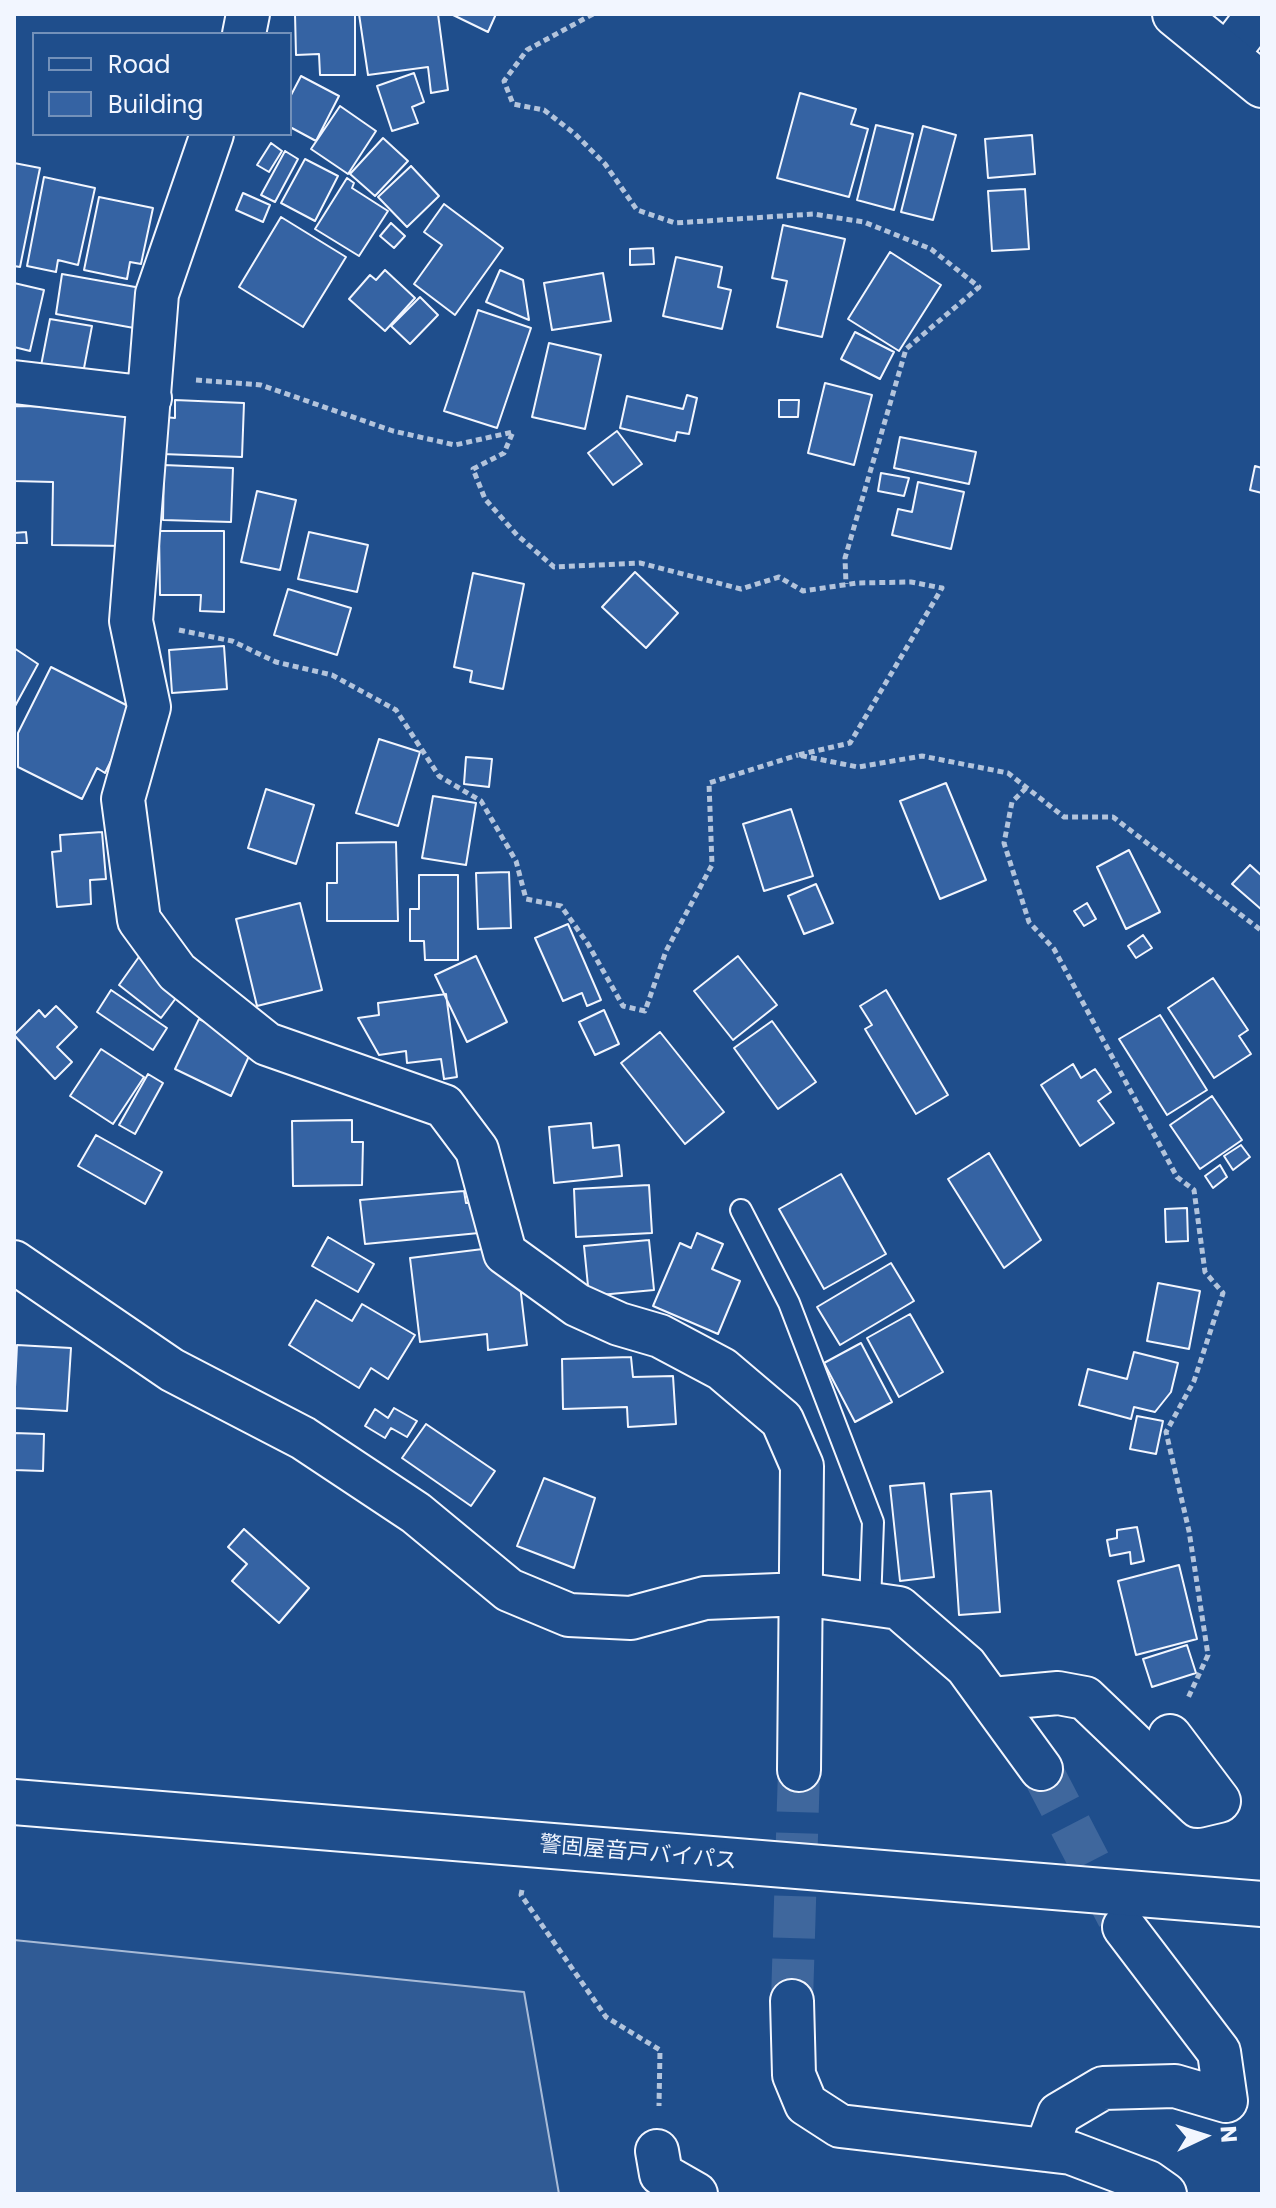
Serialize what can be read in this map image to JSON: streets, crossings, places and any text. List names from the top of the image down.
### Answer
{
  "streets": {
    "highway": ["警固屋音戸バイパス"]
  },
  "legend": ["Road", "Building"],
  "north": "right"
}
